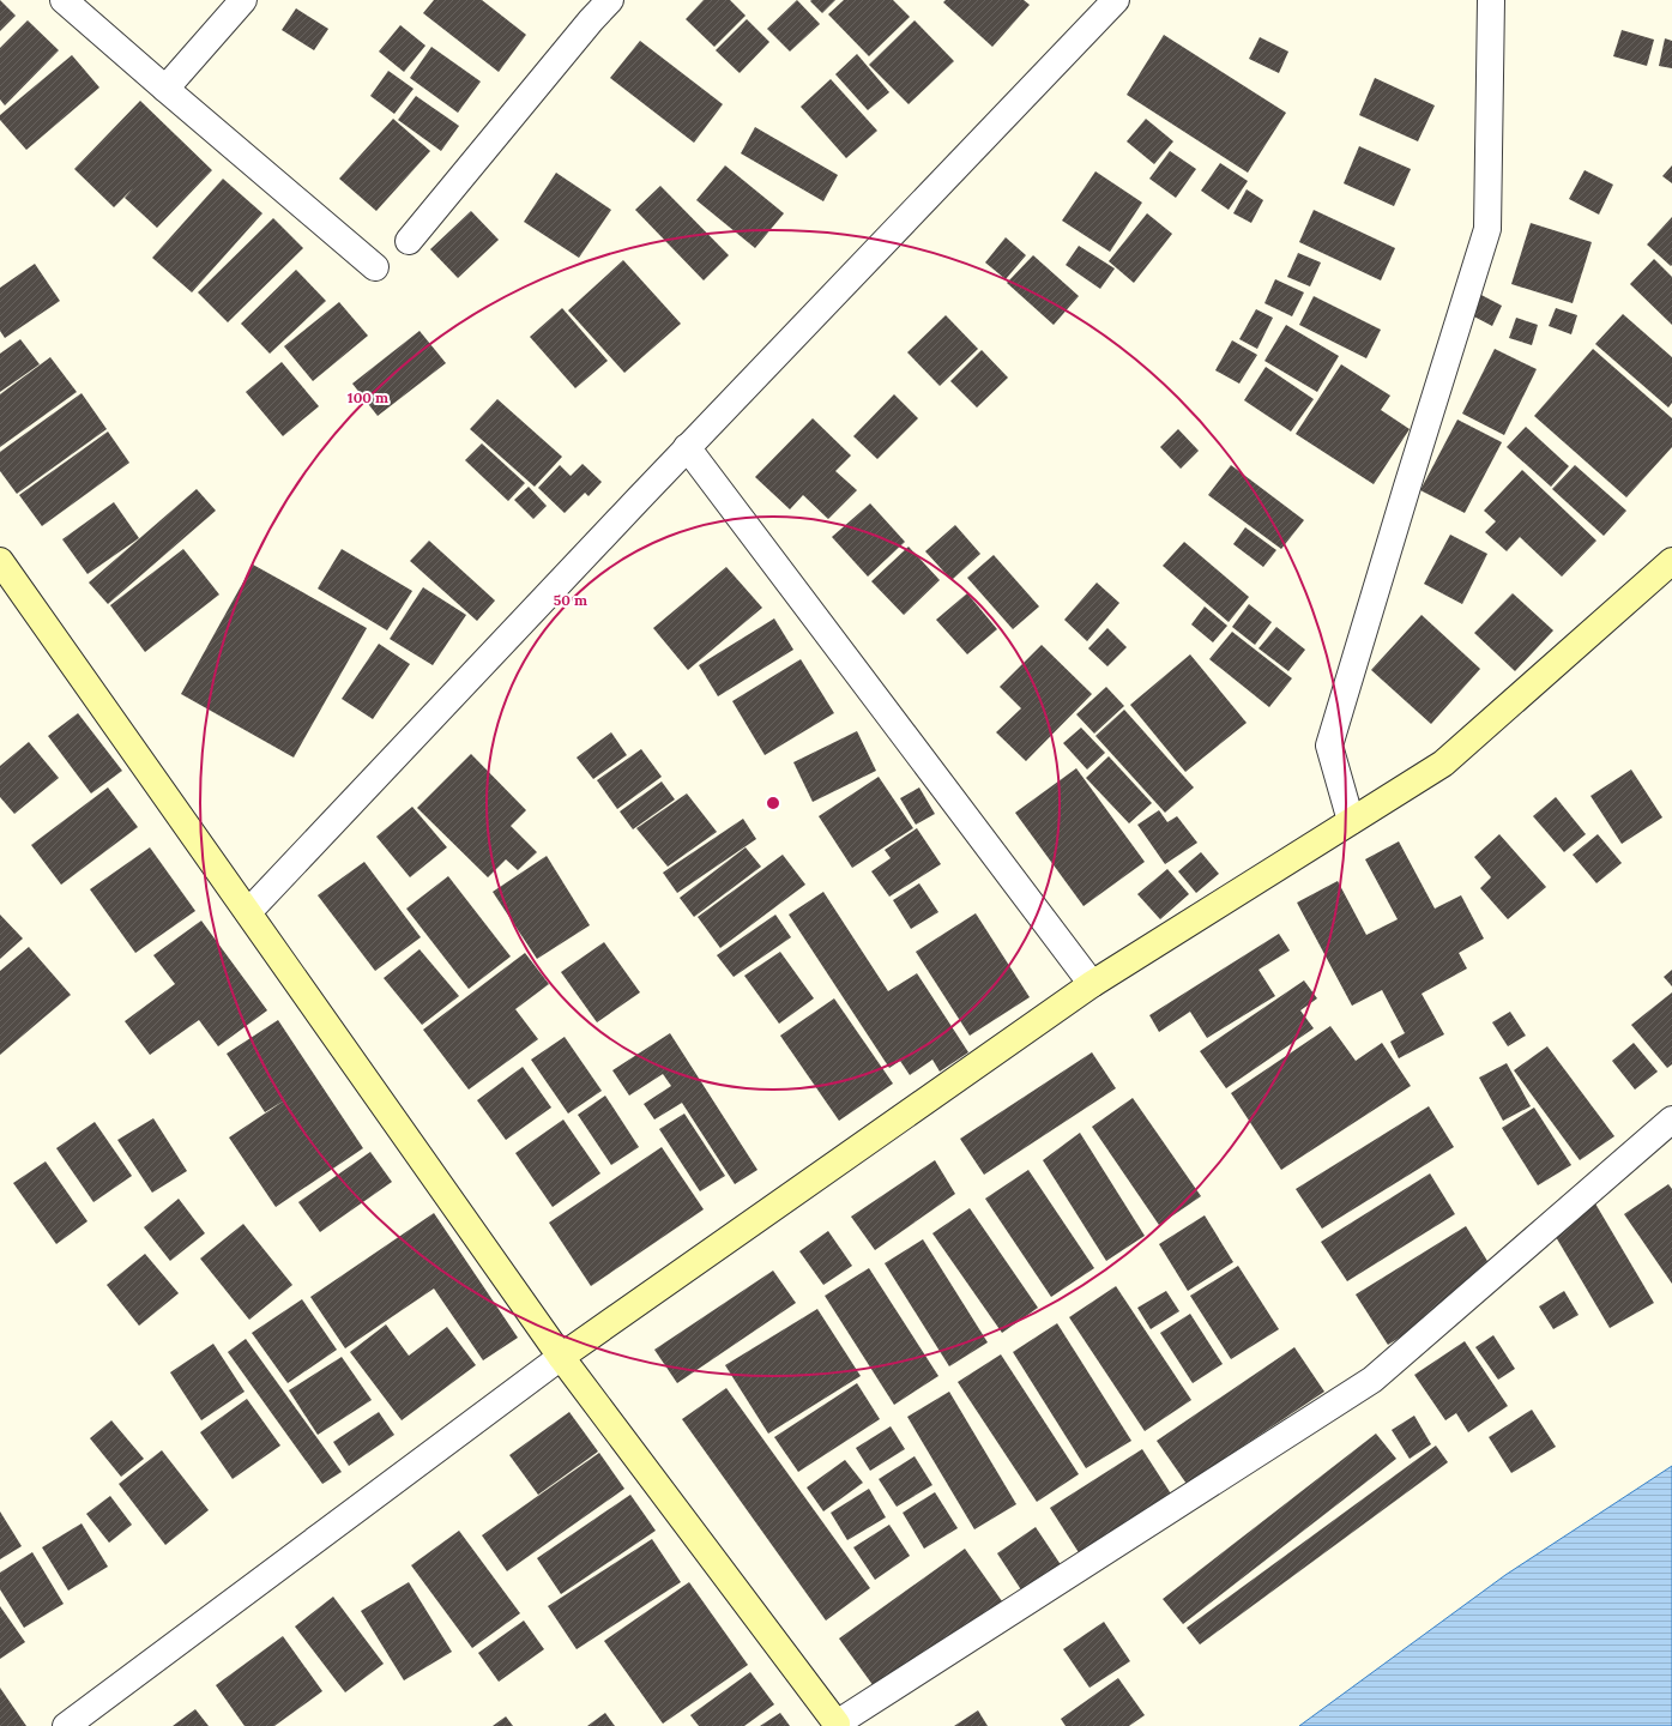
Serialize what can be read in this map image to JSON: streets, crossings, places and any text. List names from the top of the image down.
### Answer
{
  "rings": ["100 m", "50 m"]
}
